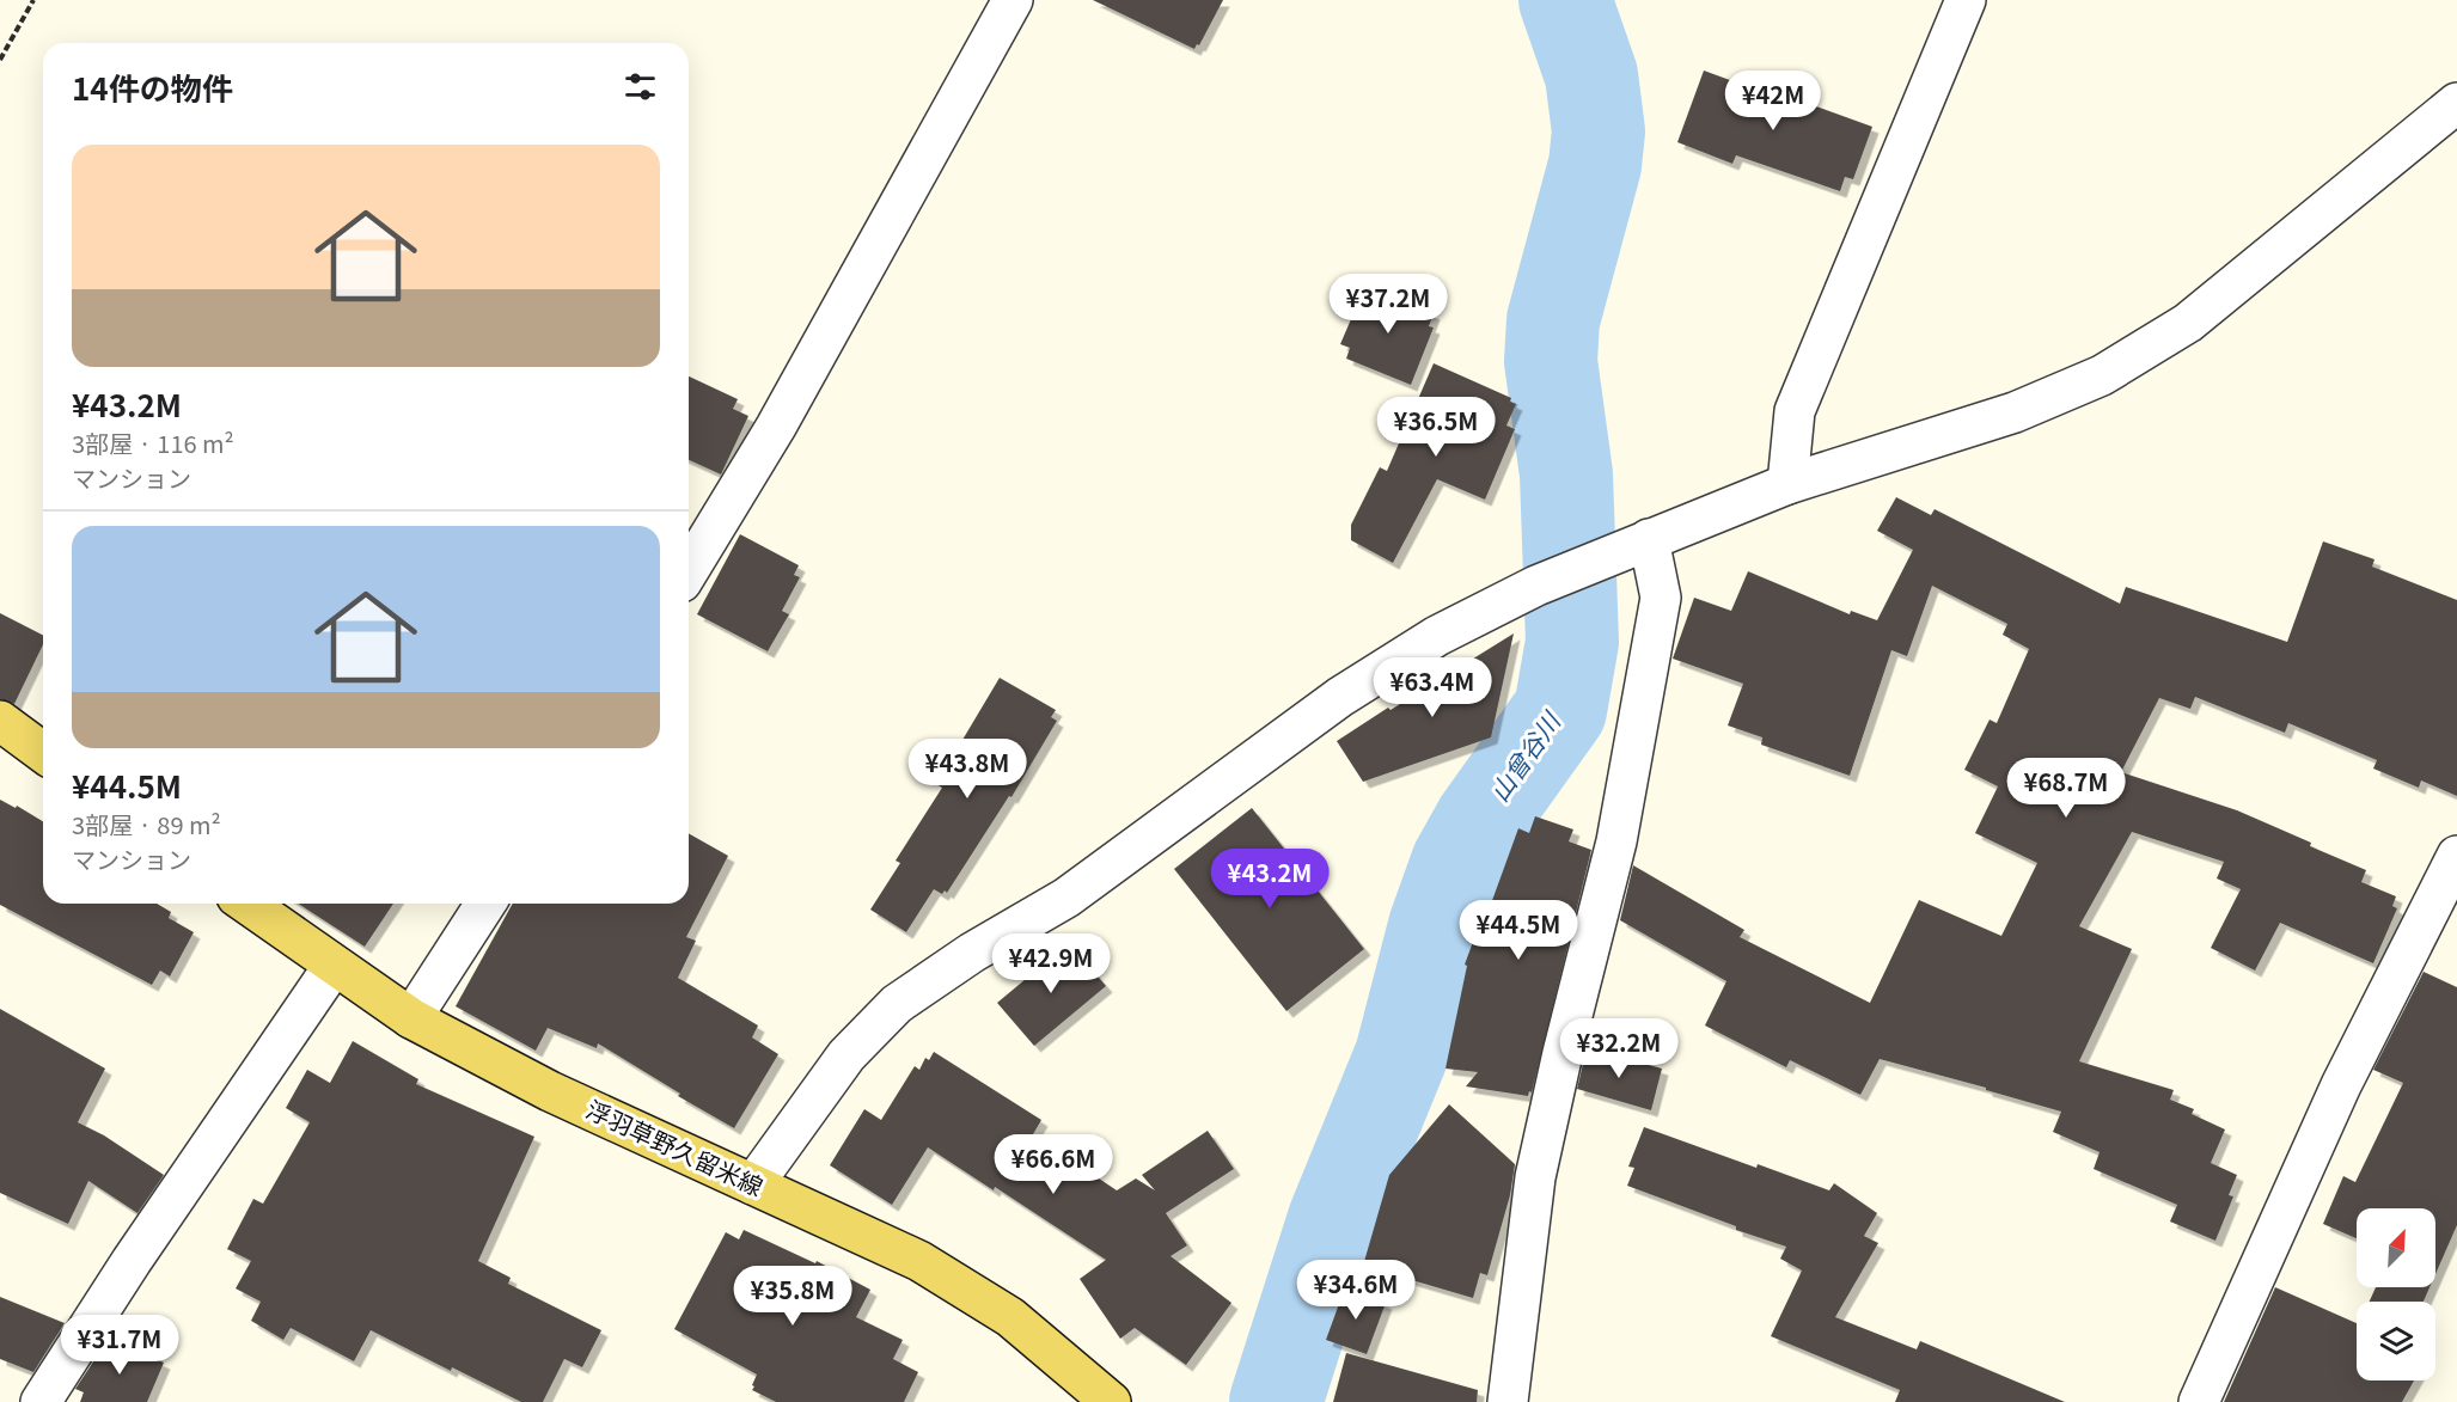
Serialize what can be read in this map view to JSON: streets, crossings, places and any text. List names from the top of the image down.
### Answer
{
  "streets": {
    "main road": ["浮羽草野久留米線"]
  },
  "water": ["山曾谷川"],
  "north": "top right",
  "page": {
    "heading": "14件の物件",
    "price": [
      "¥42M",
      "¥37.2M",
      "¥36.5M",
      "¥63.4M",
      "¥43.8M",
      "¥68.7M",
      "¥43.2M",
      "¥44.5M",
      "¥42.9M",
      "¥32.2M",
      "¥66.6M",
      "¥34.6M",
      "¥35.8M",
      "¥31.7M"
    ],
    "list": [
      {
        "name": "¥43.2M",
        "note": "3部屋 · 116 m² · マンション"
      },
      {
        "name": "¥44.5M",
        "note": "3部屋 · 89 m² · マンション"
      }
    ]
  }
}
